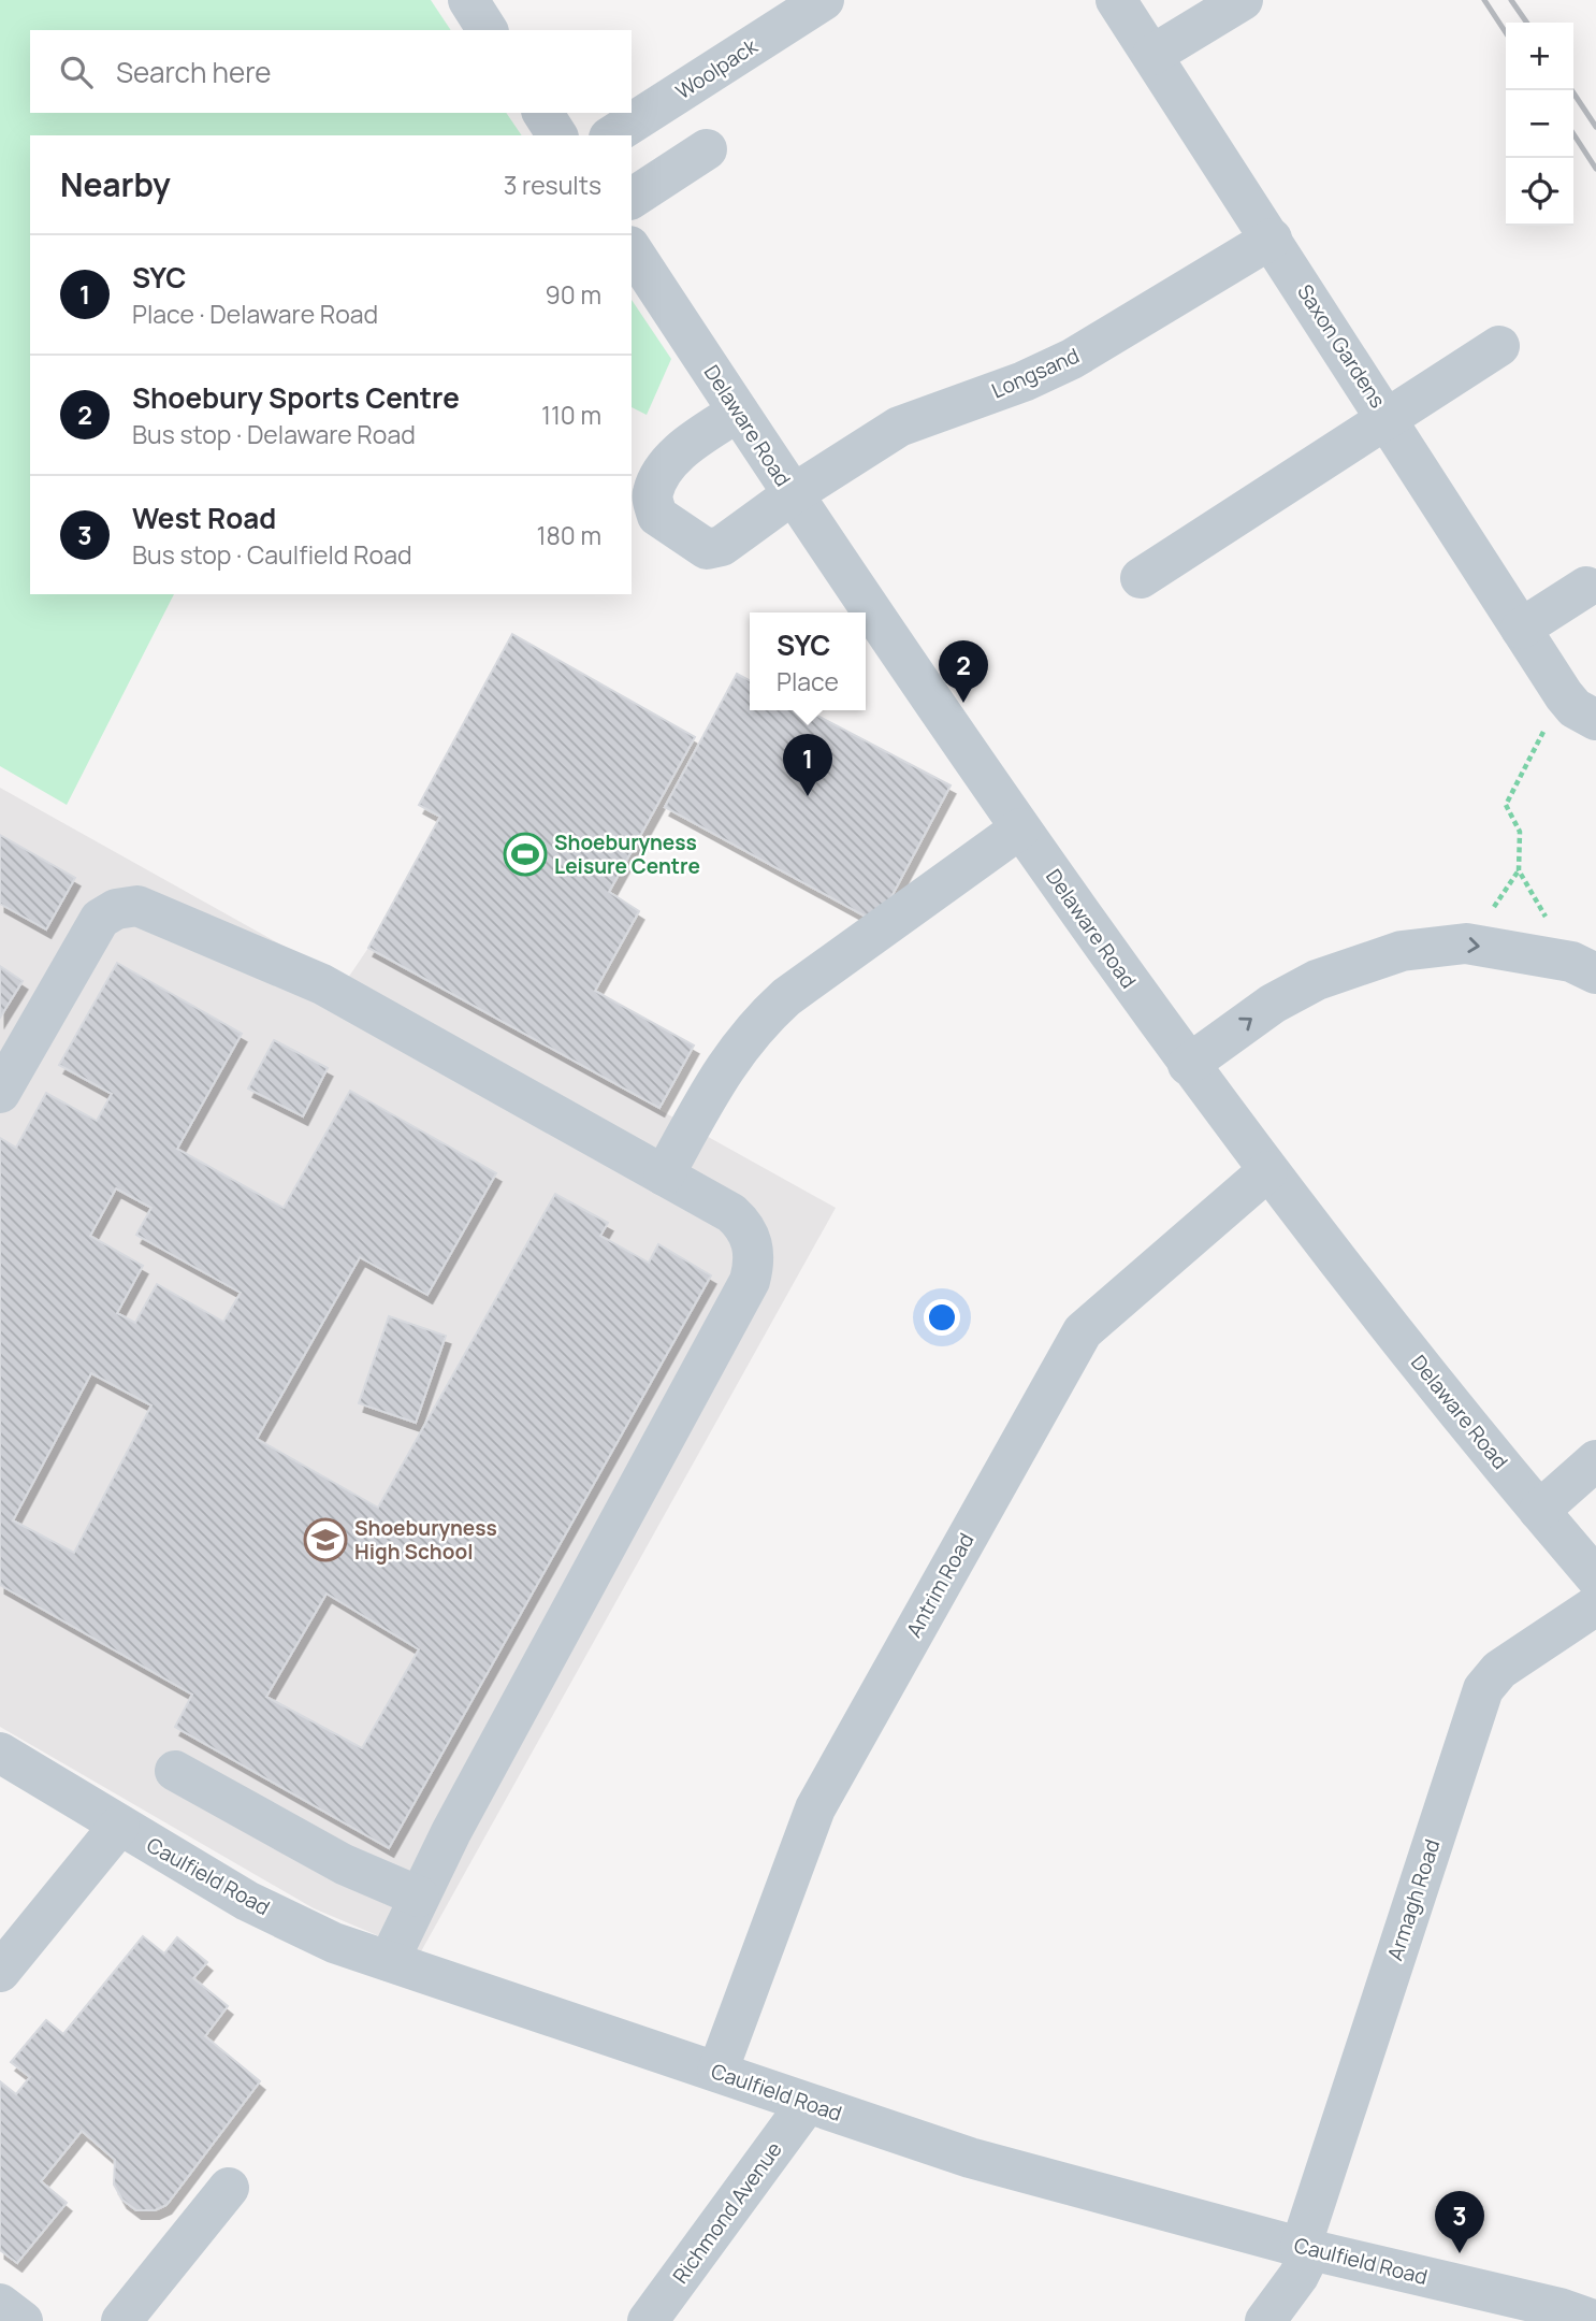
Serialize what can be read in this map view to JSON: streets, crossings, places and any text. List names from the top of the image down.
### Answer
{
  "streets": {
    "street": [
      "Woolpack",
      "Saxon Gardens",
      "Longsand",
      "Delaware Road",
      "Antrim Road",
      "Caulfield Road",
      "Armagh Road",
      "Richmond Avenue"
    ]
  },
  "crossings": [
    ["Saxon Gardens", "Longsand"],
    ["Longsand", "Delaware Road"],
    ["Delaware Road", "Antrim Road"],
    ["Antrim Road", "Caulfield Road"],
    ["Caulfield Road", "Armagh Road"],
    ["Caulfield Road", "Richmond Avenue"]
  ],
  "places": {
    "sports": ["Shoeburyness Leisure Centre"],
    "school or university": ["Shoeburyness High School"]
  },
  "page": {
    "map_buttons": ["+", "−"],
    "search": "Search here",
    "heading": ["Nearby", "3 results"],
    "list": [
      {
        "mark": "1",
        "name": "SYC",
        "note": "Place · Delaware Road",
        "value": "90 m"
      },
      {
        "mark": "2",
        "name": "Shoebury Sports Centre",
        "note": "Bus stop · Delaware Road",
        "value": "110 m"
      },
      {
        "mark": "3",
        "name": "West Road",
        "note": "Bus stop · Caulfield Road",
        "value": "180 m"
      }
    ],
    "popup": ["SYC", "Place"],
    "pins": ["2", "1", "3"]
  }
}
